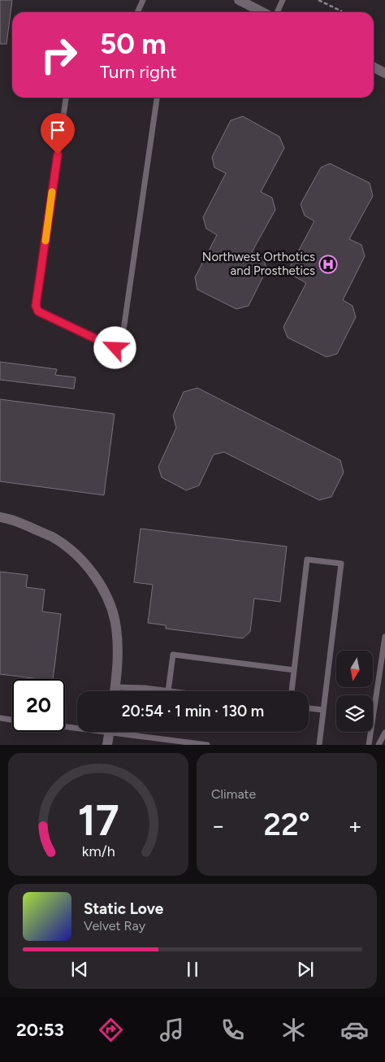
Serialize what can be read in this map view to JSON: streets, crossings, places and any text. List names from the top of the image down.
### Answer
{
  "places": {
    "hospital": ["Northwest Orthotics and Prosthetics"]
  },
  "north": "bottom",
  "page": {
    "turn": ["50 m", "Turn right"],
    "limit": "20",
    "trip": "20:54 · 1 min · 130 m",
    "tile": "Climate",
    "heat": ["−", "22°", "+"],
    "song": ["Static Love", "Velvet Ray"],
    "tabs": "20:53",
    "gauge": ["17", "km/h"]
  }
}
